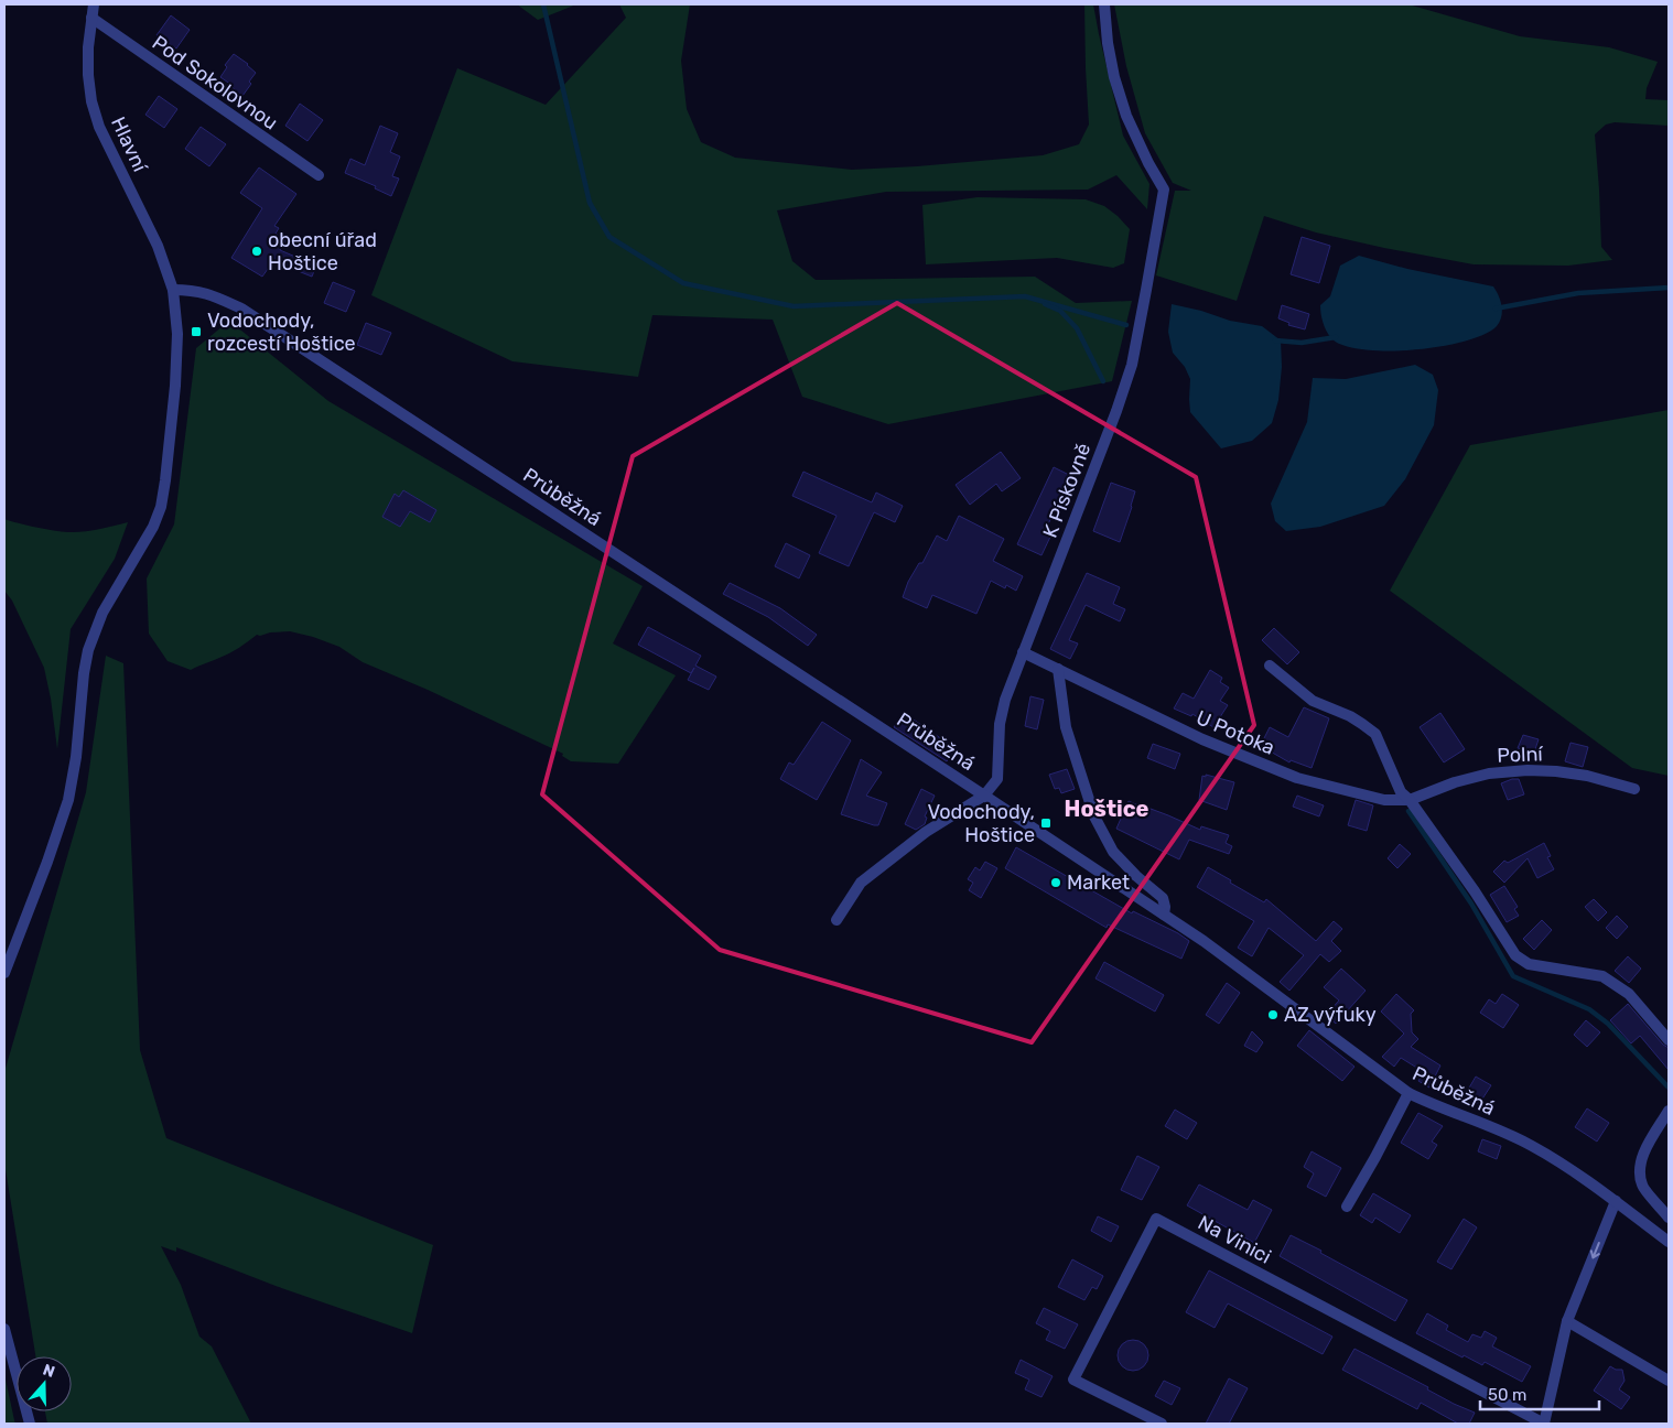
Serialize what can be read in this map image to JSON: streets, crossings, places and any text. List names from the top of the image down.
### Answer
{
  "streets": {
    "street": [
      "Pod Sokolovnou",
      "Hlavní",
      "K Pískovně",
      "Průběžná",
      "U Potoka",
      "Polní",
      "Na Vinici"
    ]
  },
  "crossings": [
    ["Pod Sokolovnou", "Hlavní"],
    ["Hlavní", "Průběžná"],
    ["K Pískovně", "Průběžná"],
    ["K Pískovně", "U Potoka"],
    ["Průběžná", "Na Vinici"],
    ["U Potoka", "Polní"]
  ],
  "districts": ["Hoštice"],
  "places": {
    "other": ["obecní úřad Hoštice", "Market", "AZ výfuky"],
    "transit": ["Vodochody, rozcestí Hoštice", "Vodochody, Hoštice"]
  },
  "scale_bar": "50 m",
  "north": "top"
}
